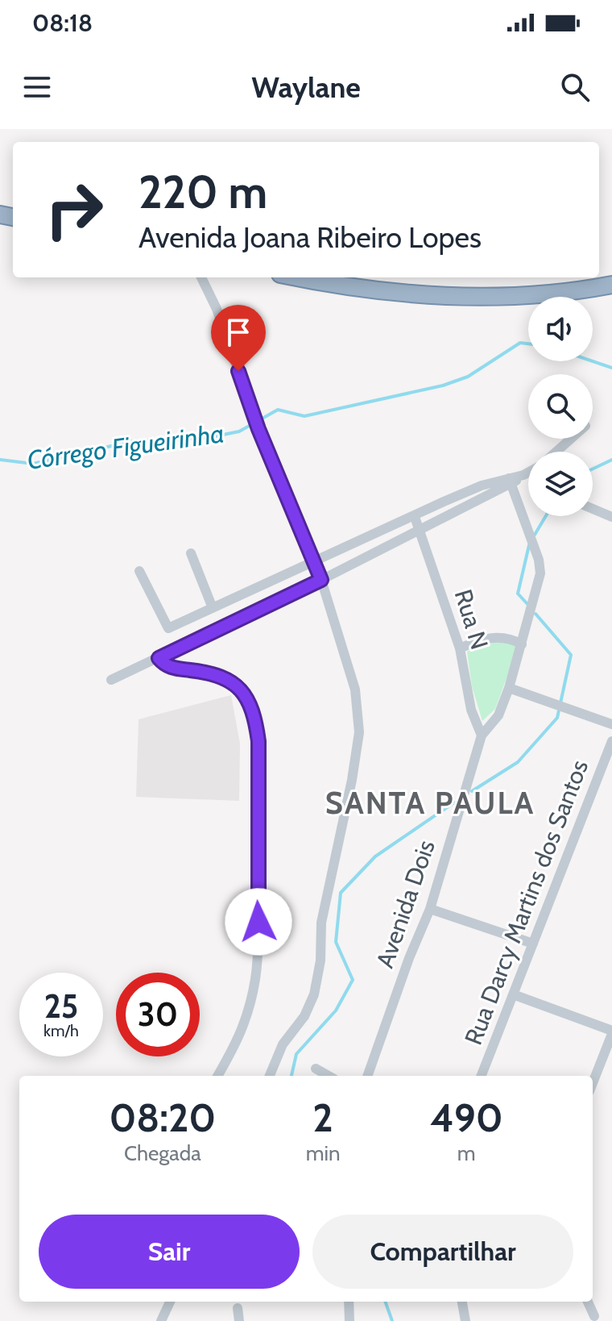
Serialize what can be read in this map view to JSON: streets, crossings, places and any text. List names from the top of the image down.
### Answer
{
  "streets": {
    "street": ["Rua N", "Rua Darcy Martins dos Santos", "Avenida Dois"]
  },
  "crossings": [
    ["Rua N", "Avenida Dois"]
  ],
  "districts": ["SANTA PAULA"],
  "water": ["Córrego Figueirinha"],
  "page": {
    "status": "08:18",
    "header": "Waylane",
    "turn": ["220 m", "Avenida Joana Ribeiro Lopes"],
    "speed": "25 km/h",
    "limit": "30",
    "eta": [
      "08:20",
      "Chegada",
      "2",
      "min",
      "490",
      "m"
    ],
    "buttons": ["Sair", "Compartilhar"]
  }
}
